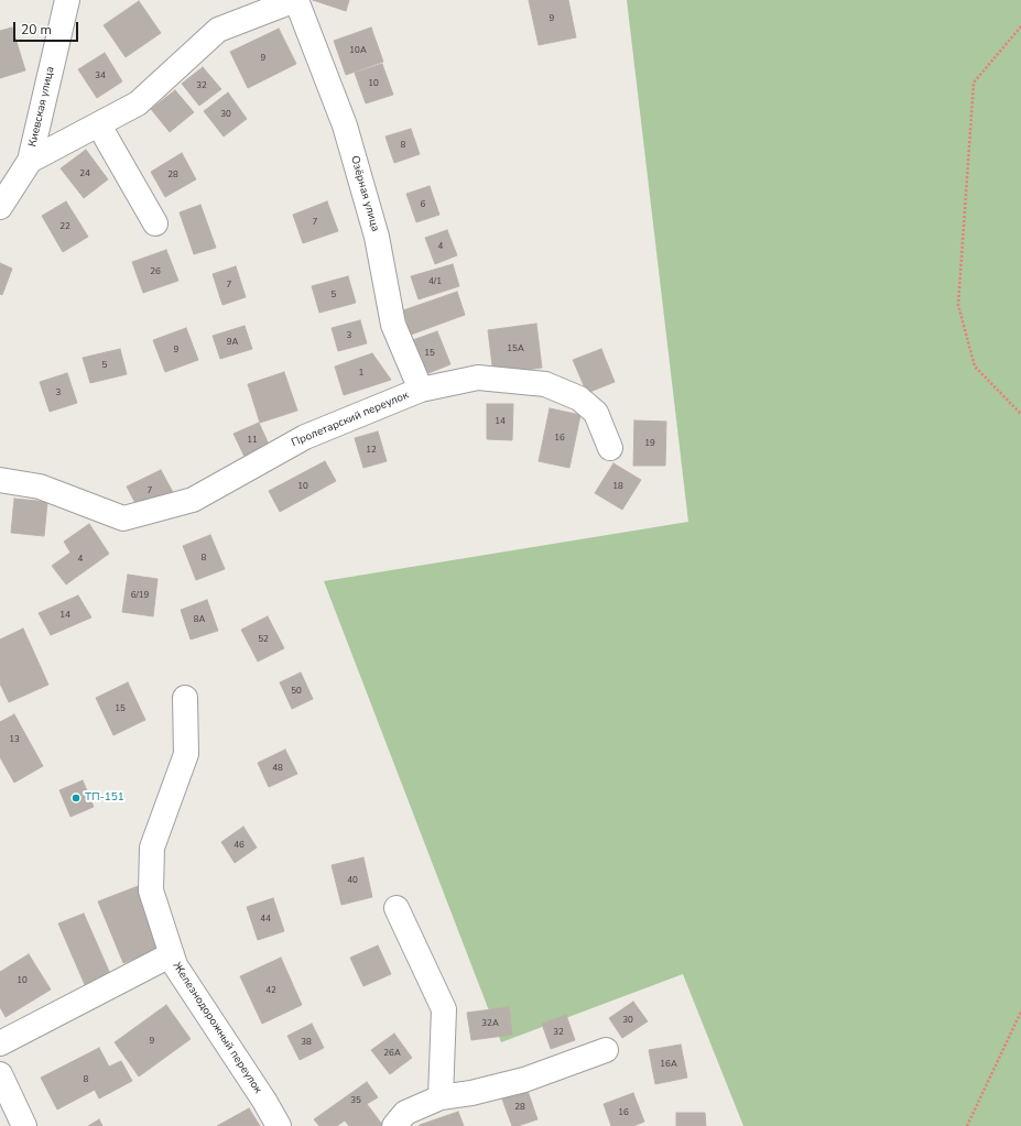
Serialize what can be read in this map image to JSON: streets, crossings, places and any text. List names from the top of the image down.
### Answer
{
  "streets": {
    "street": [
      "Киевская улица",
      "Озёрная улица",
      "Пролетарский переулок",
      "Железнодорожный переулок"
    ]
  },
  "crossings": [
    ["Озёрная улица", "Пролетарский переулок"]
  ],
  "places": ["ТП-151"],
  "house_numbers": [
    "9",
    "10А",
    "9",
    "34",
    "10",
    "32",
    "30",
    "8",
    "24",
    "28",
    "6",
    "7",
    "22",
    "4",
    "26",
    "4/1",
    "7",
    "5",
    "3",
    "9А",
    "15А",
    "9",
    "15",
    "5",
    "1",
    "3",
    "14",
    "16",
    "11",
    "19",
    "12",
    "10",
    "18",
    "7",
    "8",
    "4",
    "6/19",
    "14",
    "8А",
    "52",
    "50",
    "15",
    "13",
    "48",
    "46",
    "40",
    "44",
    "10",
    "42",
    "30",
    "32А",
    "32",
    "9",
    "38",
    "26А",
    "16А",
    "8",
    "35",
    "28",
    "16"
  ],
  "scale_bar": "20 m"
}
